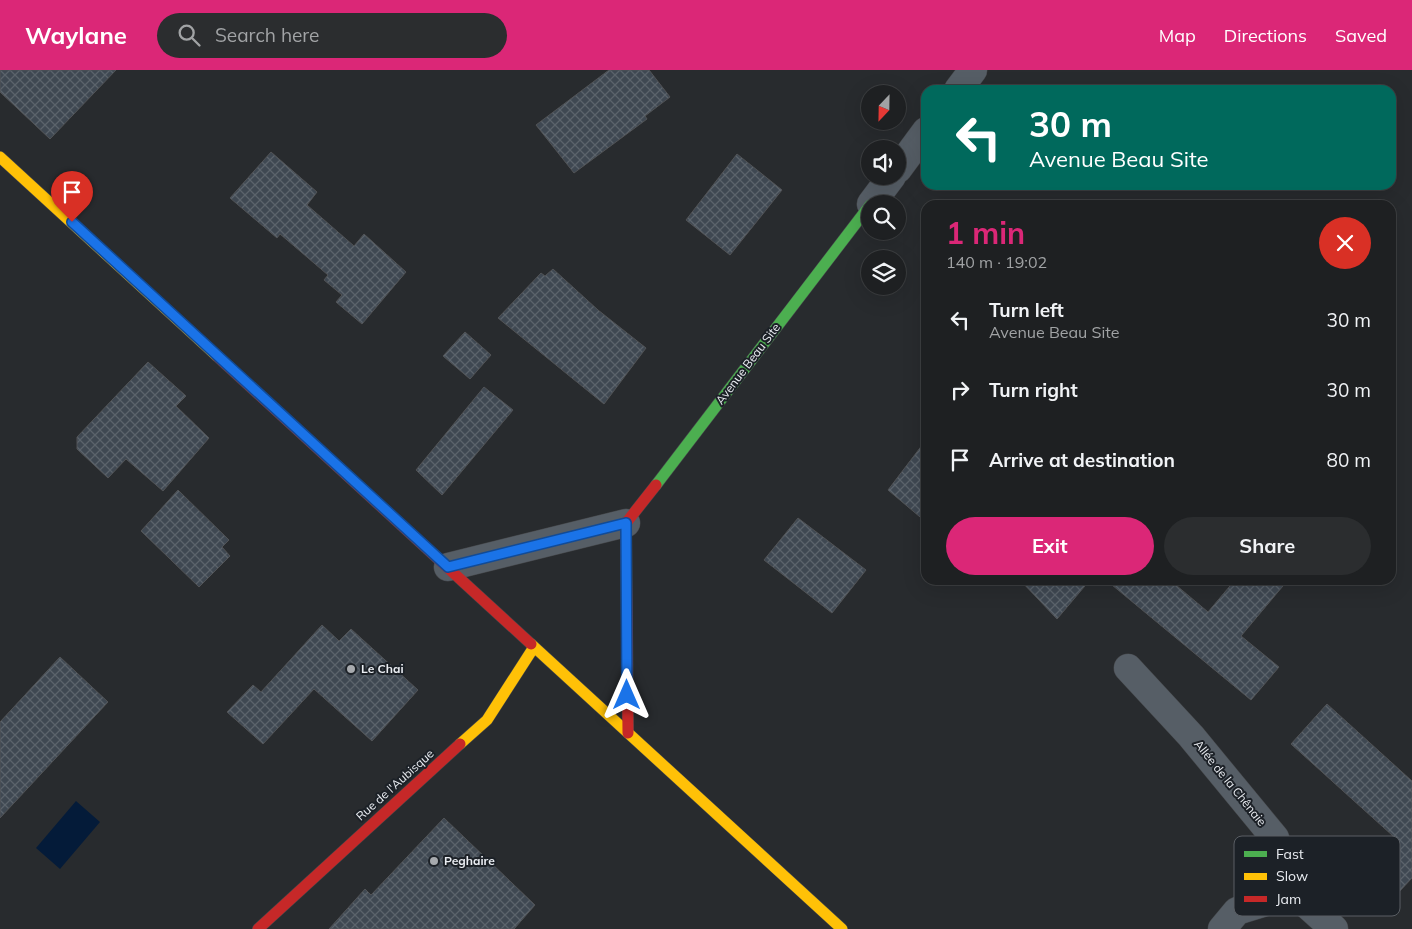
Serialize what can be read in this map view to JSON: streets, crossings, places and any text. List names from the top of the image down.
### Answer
{
  "streets": {
    "main road": ["Avenue Beau Site", "Rue de l'Aubisque"],
    "street": ["Allée de la Chênaie"]
  },
  "places": ["Le Chai", "Peghaire"],
  "legend": ["Fast", "Slow", "Jam"],
  "north": "bottom",
  "page": {
    "header": "Waylane",
    "search": "Search here",
    "nav": ["Map", "Directions", "Saved"],
    "turn": ["30 m", "Avenue Beau Site"],
    "heading": ["1 min", "140 m · 19:02"],
    "list": [
      {
        "name": "Turn left",
        "note": "Avenue Beau Site",
        "value": "30 m"
      },
      {
        "name": "Turn right",
        "value": "30 m"
      },
      {
        "name": "Arrive at destination",
        "value": "80 m"
      }
    ],
    "buttons": ["Exit", "Share"]
  }
}
